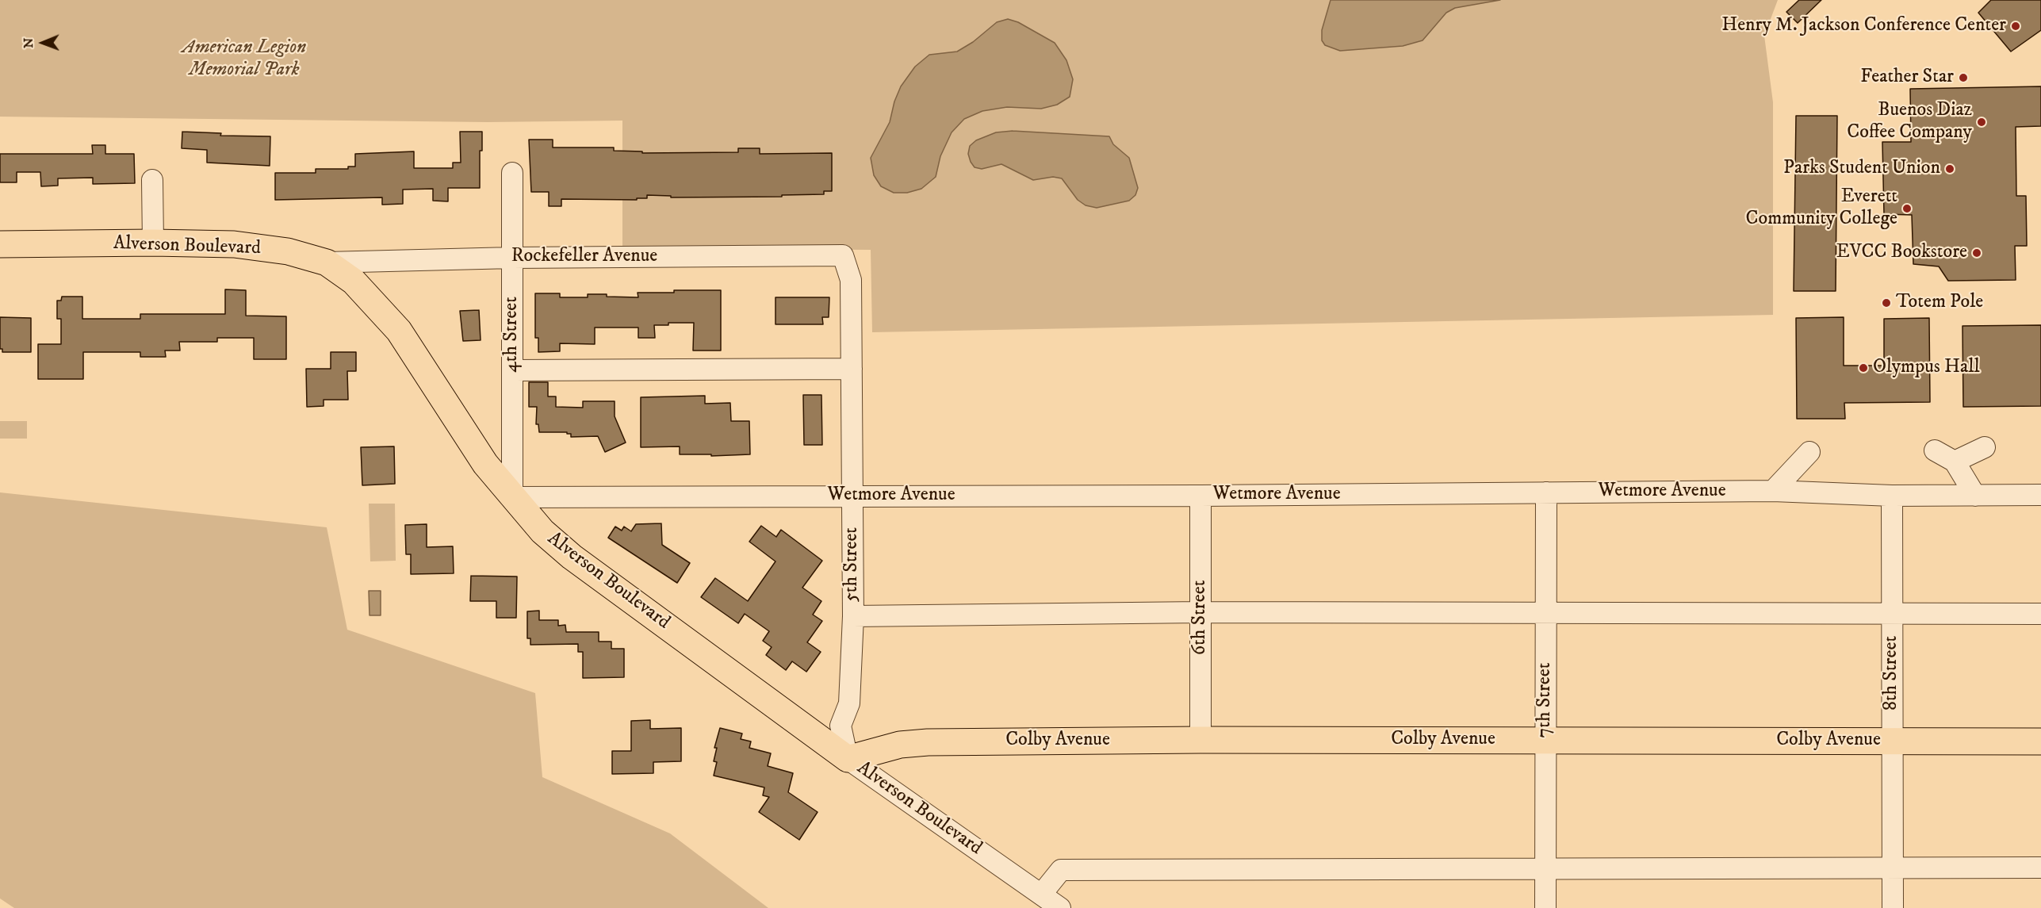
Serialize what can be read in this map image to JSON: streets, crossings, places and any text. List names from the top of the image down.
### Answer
{
  "streets": {
    "main road": ["Alverson Boulevard", "Colby Avenue"],
    "street": [
      "Rockefeller Avenue",
      "4th Street",
      "Wetmore Avenue",
      "5th Street",
      "6th Street",
      "8th Street",
      "7th Street"
    ]
  },
  "crossings": [
    ["Alverson Boulevard", "Rockefeller Avenue"],
    ["Alverson Boulevard", "4th Street"],
    ["Alverson Boulevard", "Wetmore Avenue"],
    ["Alverson Boulevard", "5th Street"],
    ["Alverson Boulevard", "Colby Avenue"],
    ["Rockefeller Avenue", "4th Street"],
    ["Rockefeller Avenue", "5th Street"],
    ["4th Street", "Wetmore Avenue"],
    ["Wetmore Avenue", "5th Street"],
    ["Wetmore Avenue", "6th Street"],
    ["Wetmore Avenue", "8th Street"],
    ["Wetmore Avenue", "7th Street"],
    ["5th Street", "Colby Avenue"],
    ["6th Street", "Colby Avenue"],
    ["8th Street", "Colby Avenue"],
    ["7th Street", "Colby Avenue"]
  ],
  "parks": ["American Legion Memorial Park"],
  "places": [
    "Henry M. Jackson Conference Center",
    "Feather Star",
    "Buenos Diaz Coffee Company",
    "Parks Student Union",
    "Everett Community College",
    "EVCC Bookstore",
    "Totem Pole",
    "Olympus Hall"
  ],
  "north": "left"
}
